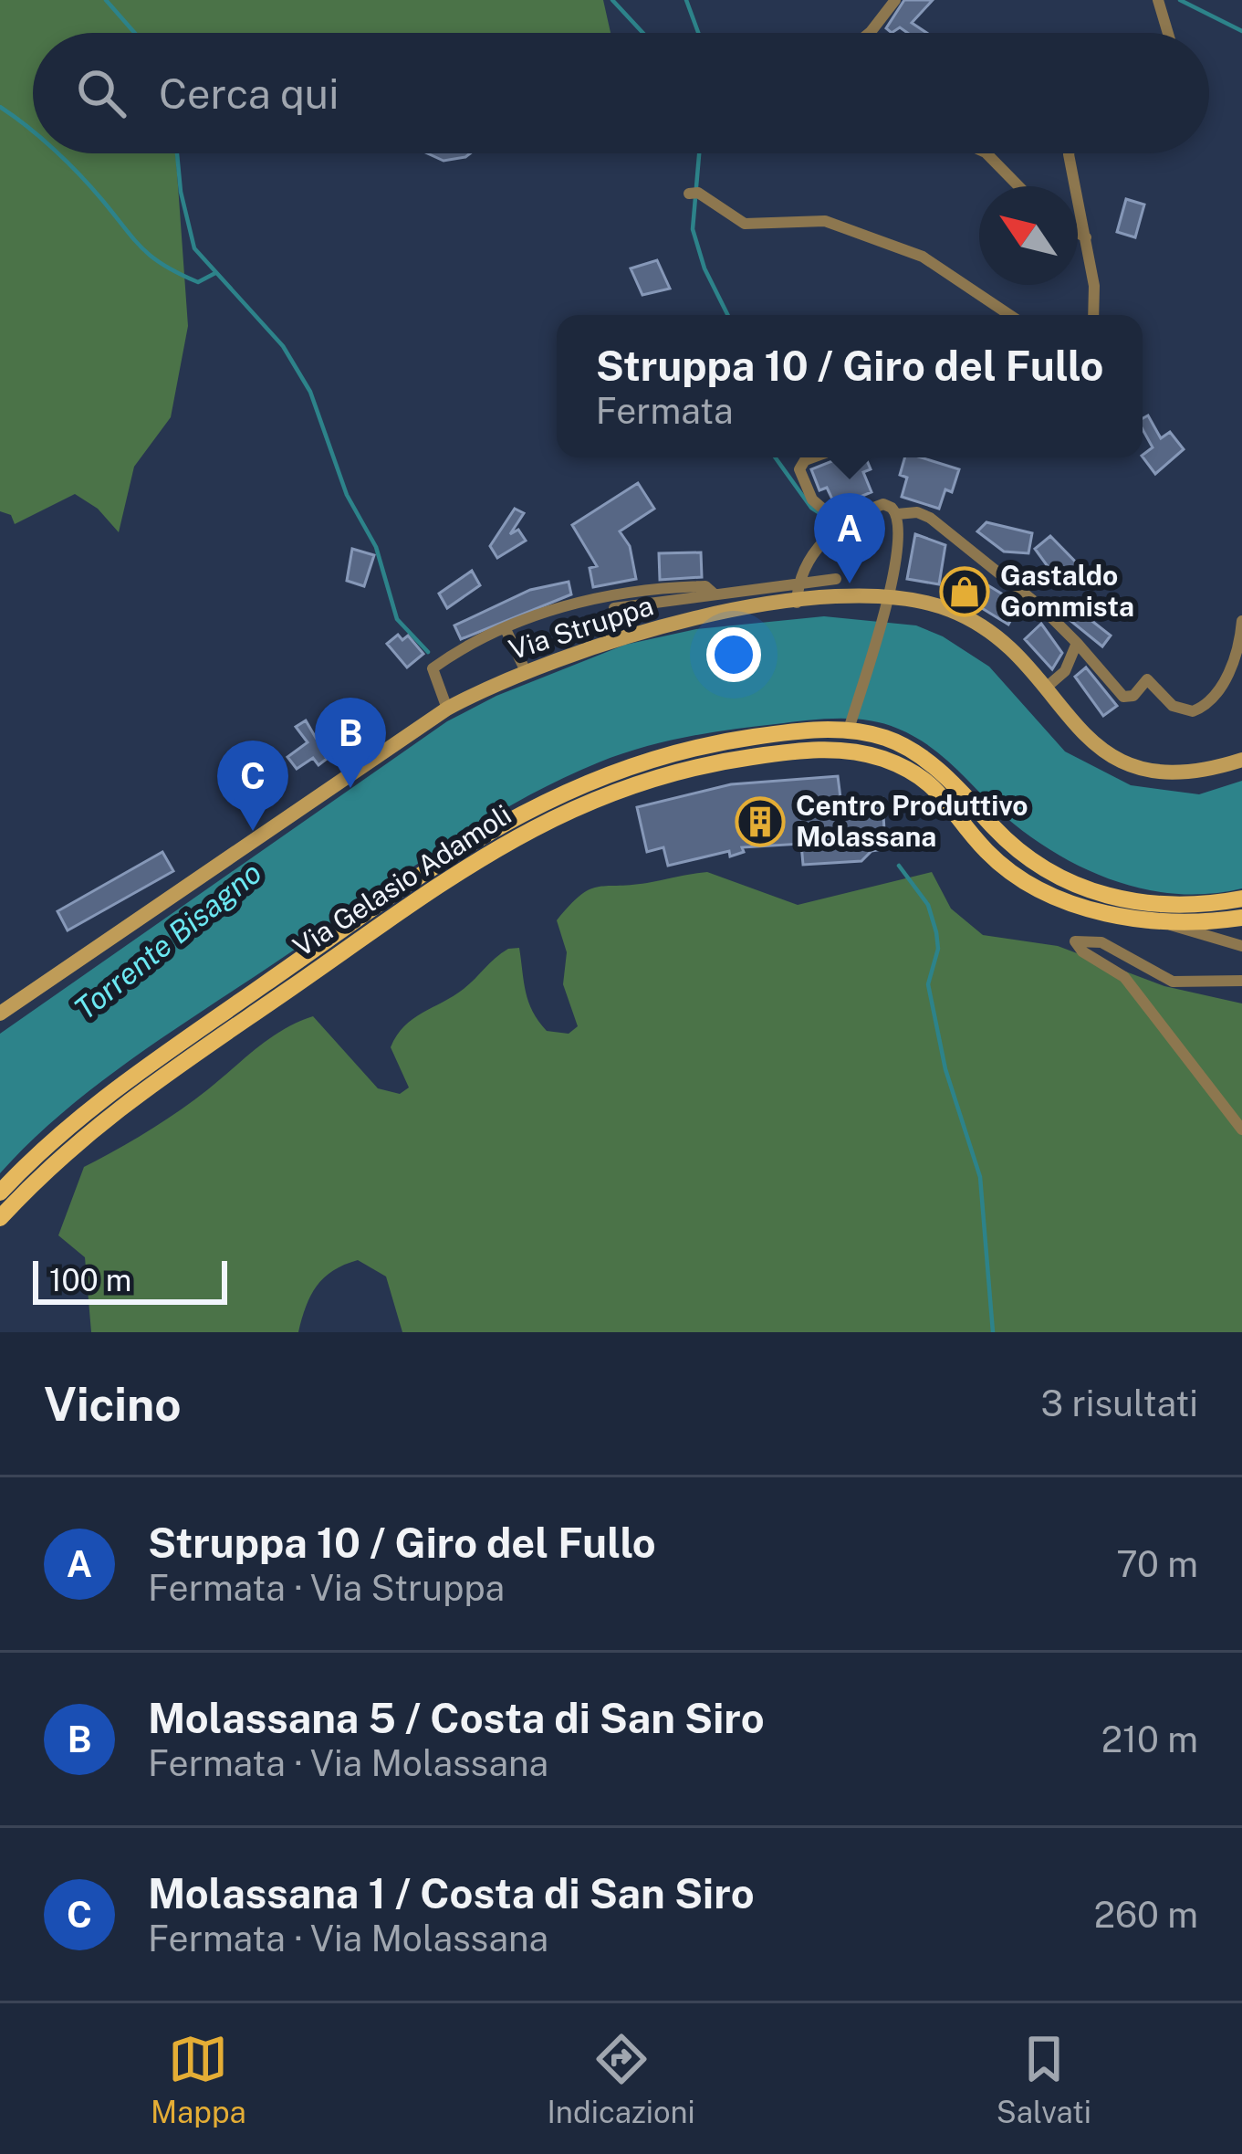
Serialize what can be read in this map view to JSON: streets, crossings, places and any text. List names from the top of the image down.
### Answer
{
  "streets": {
    "main road": ["Via Struppa", "Via Gelasio Adamoli"]
  },
  "water": ["Torrente Bisagno"],
  "places": {
    "shop": ["Gastaldo Gommista"],
    "building": ["Centro Produttivo Molassana"]
  },
  "scale_bar": "100 m",
  "north": "top left",
  "page": {
    "search": "Cerca qui",
    "popup": ["Struppa 10 / Giro del Fullo", "Fermata"],
    "pins": ["A", "B", "C"],
    "scale": "100 m",
    "heading": ["Vicino", "3 risultati"],
    "list": [
      {
        "mark": "A",
        "name": "Struppa 10 / Giro del Fullo",
        "note": "Fermata · Via Struppa",
        "value": "70 m"
      },
      {
        "mark": "B",
        "name": "Molassana 5 / Costa di San Siro",
        "note": "Fermata · Via Molassana",
        "value": "210 m"
      },
      {
        "mark": "C",
        "name": "Molassana 1 / Costa di San Siro",
        "note": "Fermata · Via Molassana",
        "value": "260 m"
      }
    ],
    "nav": ["Mappa", "Indicazioni", "Salvati"]
  }
}
